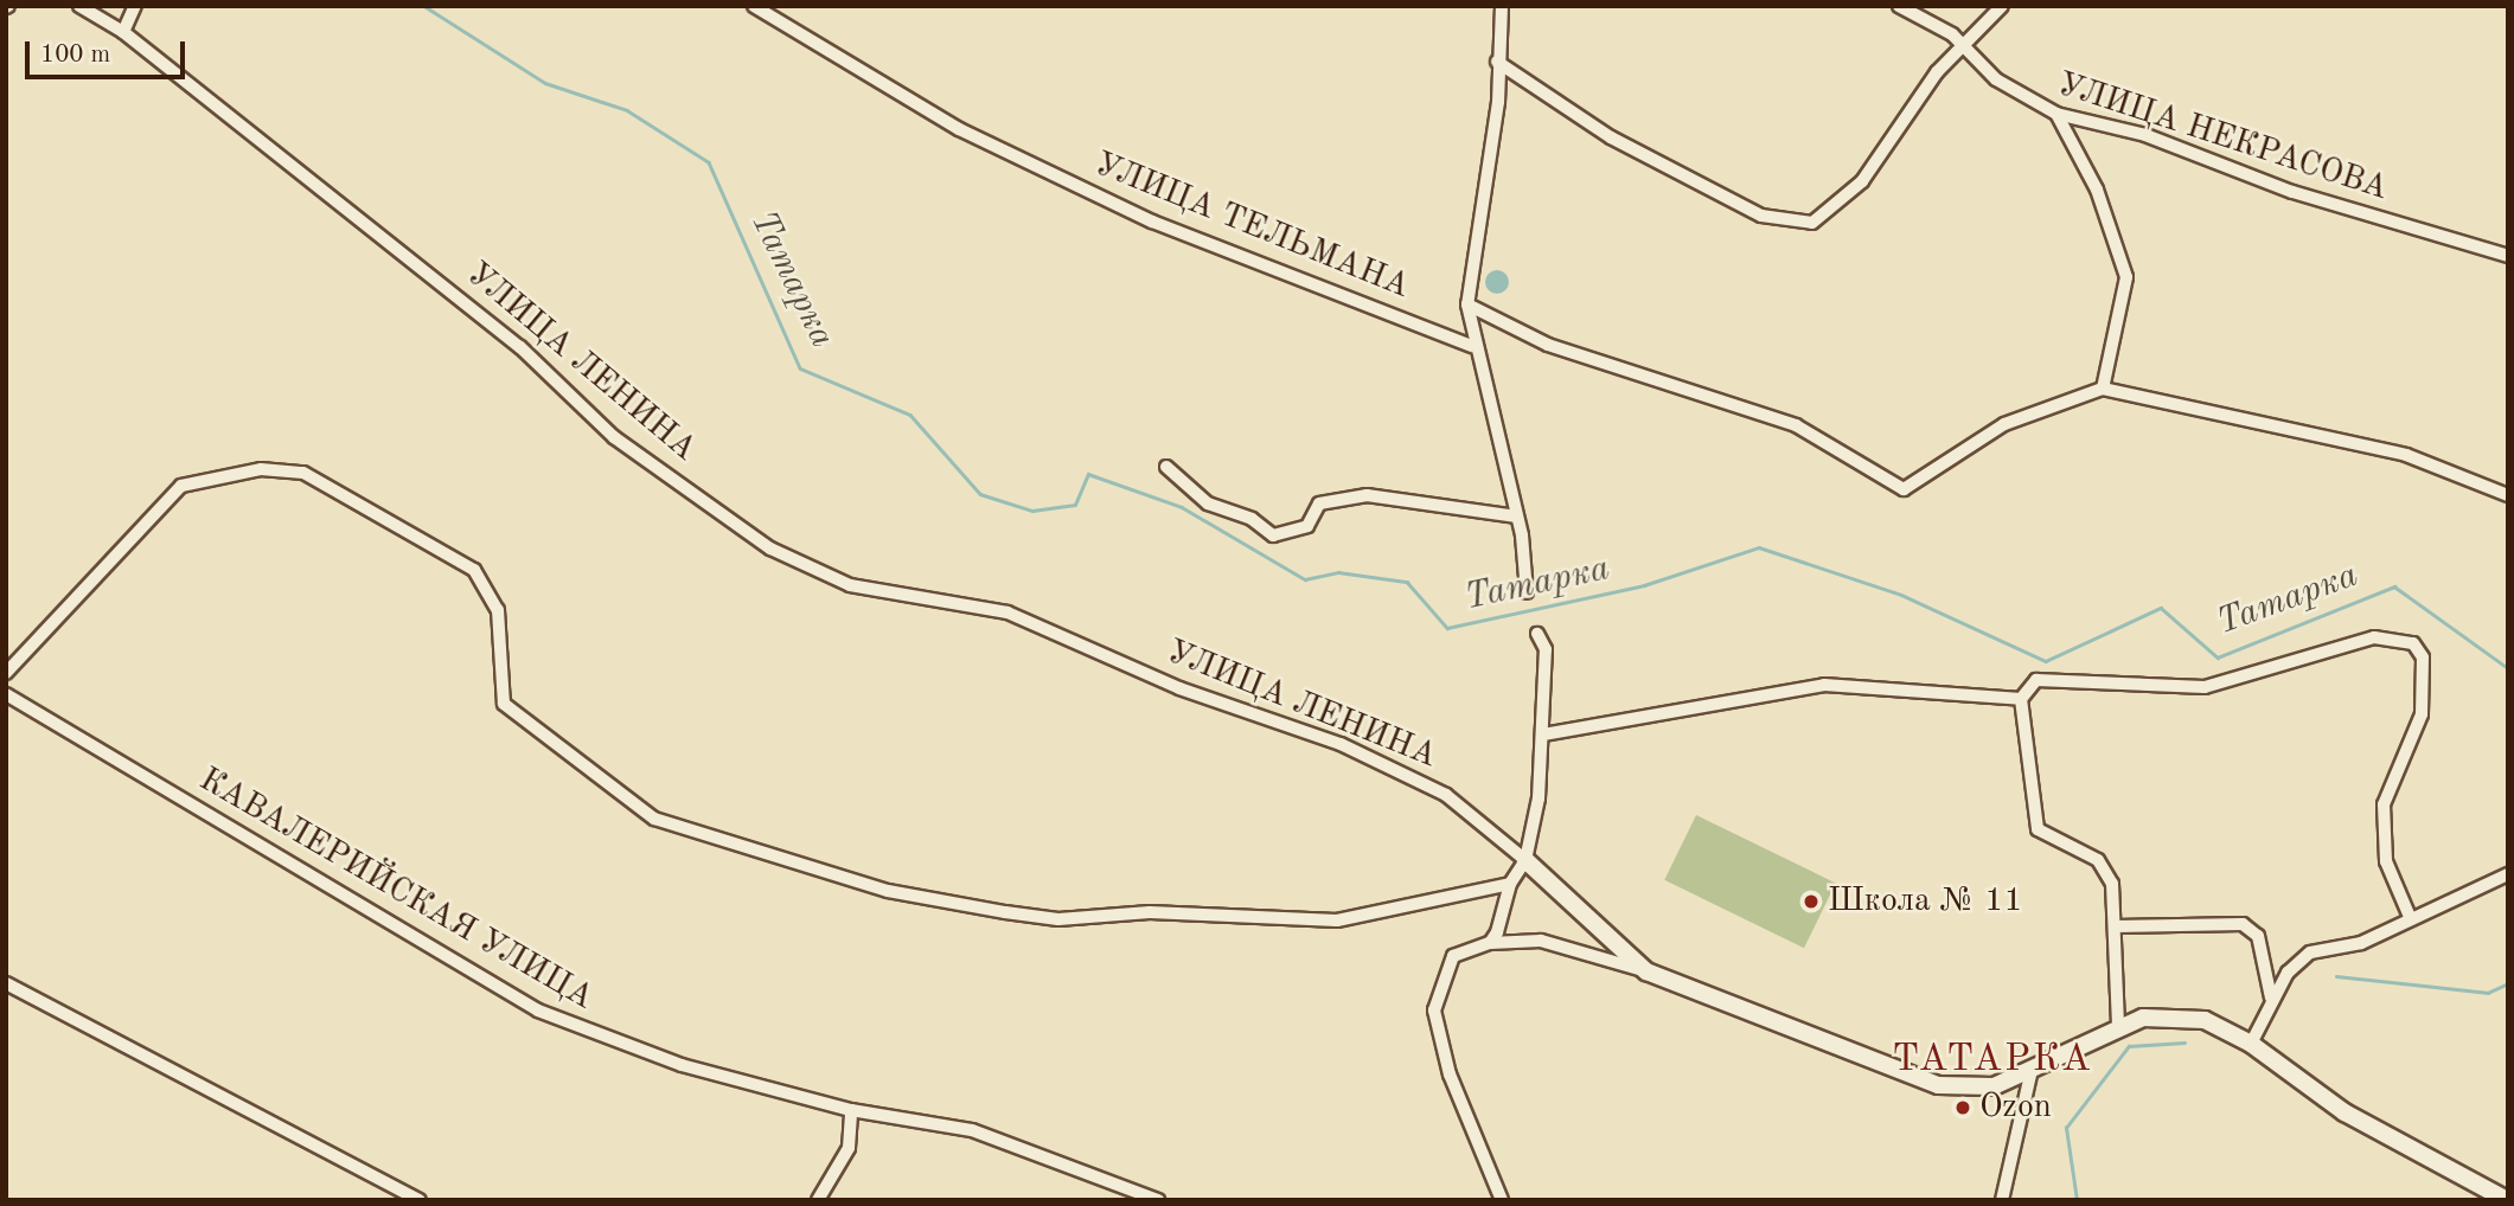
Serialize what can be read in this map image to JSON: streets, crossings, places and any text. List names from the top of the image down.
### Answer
{
  "streets": {
    "street": [
      "УЛИЦА НЕКРАСОВА",
      "УЛИЦА ТЕЛЬМАНА",
      "УЛИЦА ЛЕНИНА",
      "КАВАЛЕРИЙСКАЯ УЛИЦА"
    ]
  },
  "districts": ["ТАТАРКА"],
  "water": ["Татарка"],
  "places": ["Школа № 11", "Ozon"],
  "scale_bar": "100 m"
}
